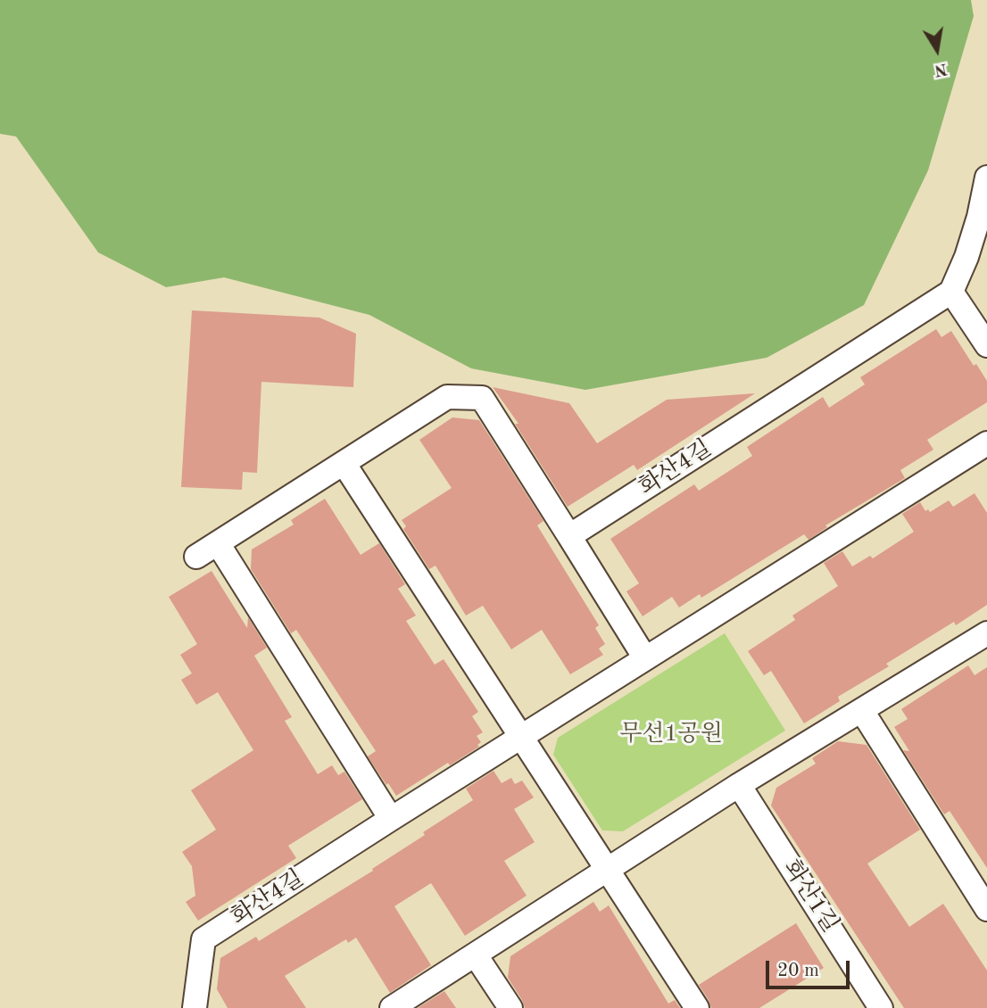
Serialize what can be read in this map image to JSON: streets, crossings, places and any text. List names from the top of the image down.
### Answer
{
  "streets": {
    "street": ["화산4길", "화산1길"]
  },
  "parks": ["무선1공원"],
  "scale_bar": "20 m",
  "north": "bottom"
}
